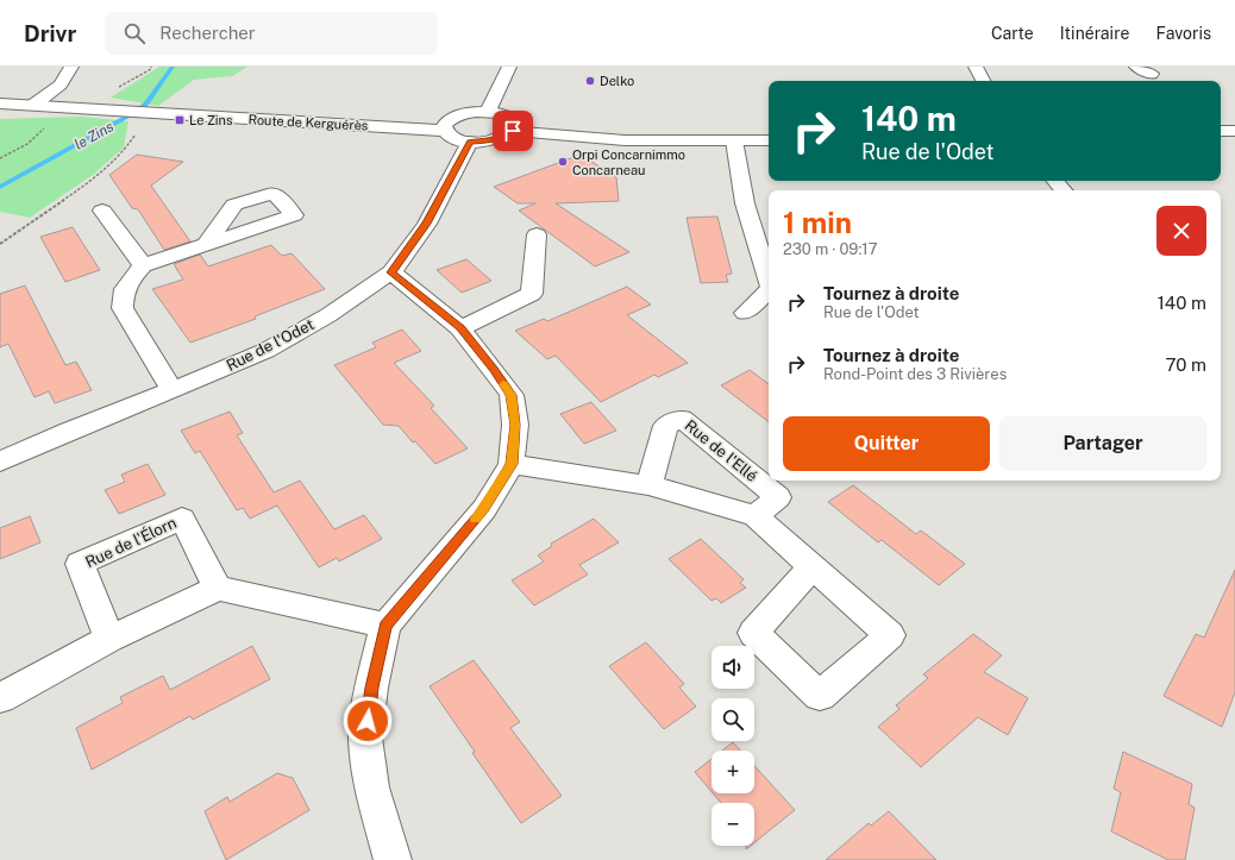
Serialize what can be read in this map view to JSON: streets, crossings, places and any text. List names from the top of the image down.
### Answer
{
  "streets": {
    "street": [
      "Route de Kerguérès",
      "Rue de l'Odet",
      "Rue de l'Ellé",
      "Rue de l'Élorn"
    ]
  },
  "water": ["le Zins"],
  "places": {
    "other": ["Delko", "Orpi Concarnimmo Concarneau"],
    "transit": ["Le Zins"]
  },
  "page": {
    "header": "Drivr",
    "search": "Rechercher",
    "nav": ["Carte", "Itinéraire", "Favoris"],
    "turn": ["140 m", "Rue de l'Odet"],
    "heading": ["1 min", "230 m · 09:17"],
    "list": [
      {
        "name": "Tournez à droite",
        "note": "Rue de l'Odet",
        "value": "140 m"
      },
      {
        "name": "Tournez à droite",
        "note": "Rond-Point des 3 Rivières",
        "value": "70 m"
      }
    ],
    "buttons": ["Quitter", "Partager"],
    "map_buttons": ["+", "−"]
  }
}
